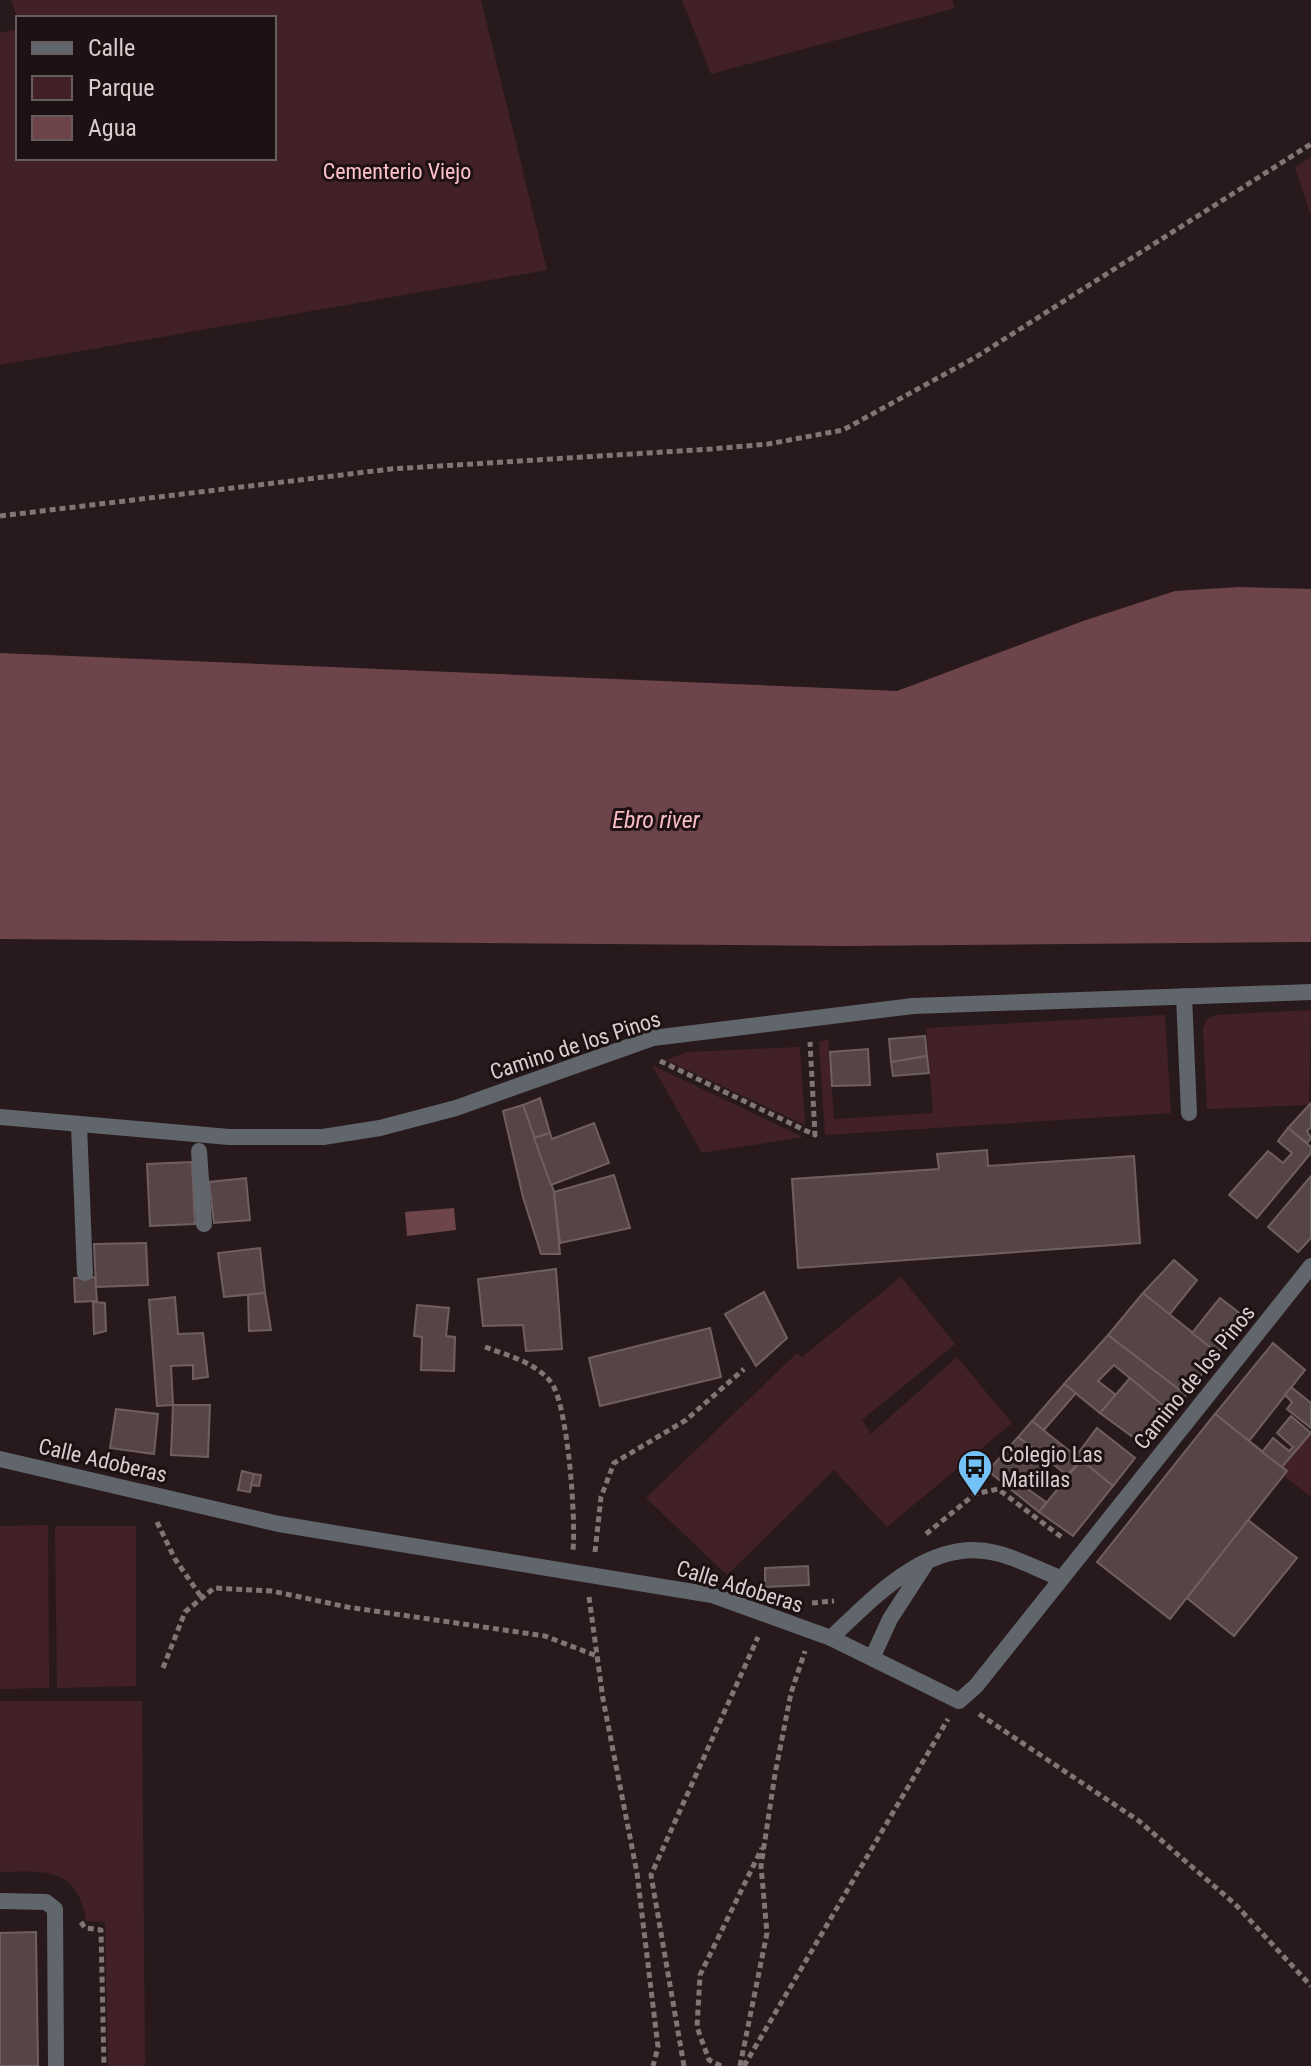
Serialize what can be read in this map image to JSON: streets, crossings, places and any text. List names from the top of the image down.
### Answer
{
  "streets": {
    "street": ["Camino de los Pinos", "Calle Adoberas"]
  },
  "crossings": [
    ["Camino de los Pinos", "Calle Adoberas"]
  ],
  "water": ["Ebro river"],
  "parks": ["Cementerio Viejo"],
  "places": {
    "bus stop": ["Colegio Las Matillas"]
  },
  "legend": ["Calle", "Parque", "Agua"]
}
